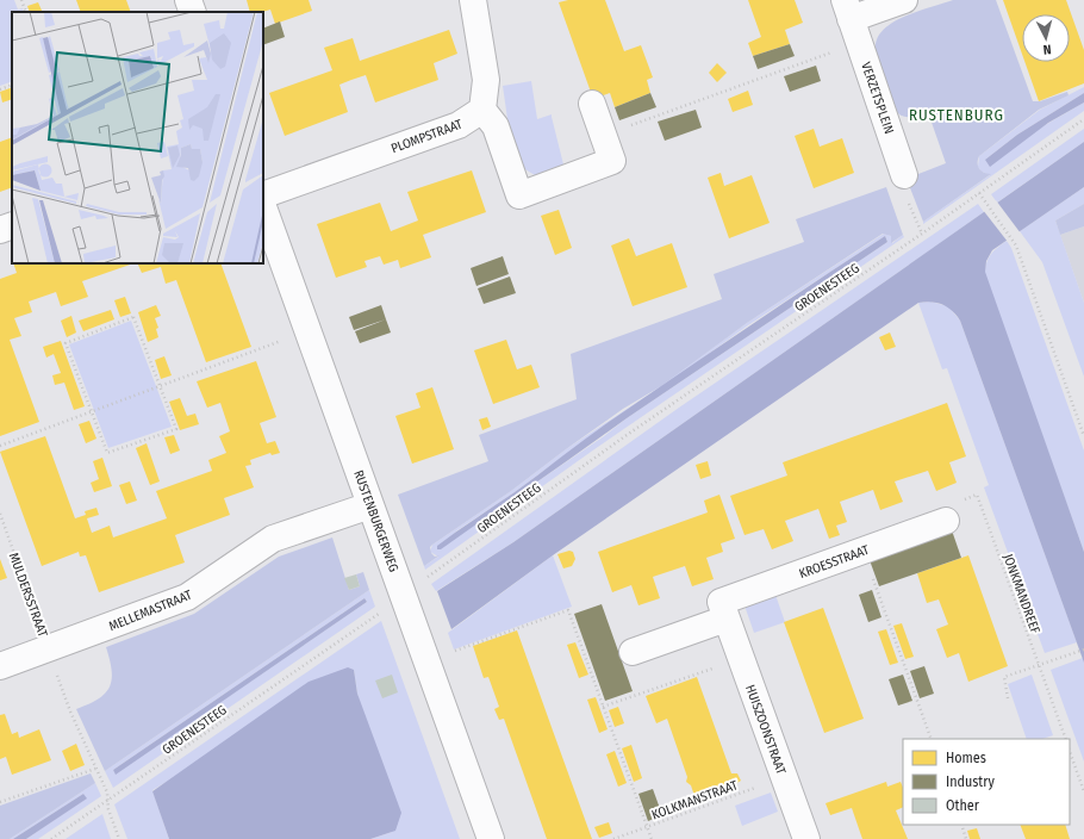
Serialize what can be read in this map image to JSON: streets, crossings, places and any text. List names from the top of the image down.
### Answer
{
  "streets": {
    "street": [
      "VERZETSPLEIN",
      "PLOMPSTRAAT",
      "RUSTENBURGERWEG",
      "KROESSTRAAT",
      "MELLEMASTRAAT",
      "HUISZOONSTRAAT"
    ],
    "path": [
      "GROENESTEEG",
      "JONKMANDREEF",
      "MULDERSSTRAAT",
      "KOLKMANSTRAAT"
    ]
  },
  "crossings": [
    ["GROENESTEEG", "RUSTENBURGERWEG"],
    ["GROENESTEEG", "MULDERSSTRAAT"],
    ["RUSTENBURGERWEG", "MELLEMASTRAAT"],
    ["KROESSTRAAT", "JONKMANDREEF"],
    ["KROESSTRAAT", "HUISZOONSTRAAT"],
    ["MULDERSSTRAAT", "MELLEMASTRAAT"],
    ["HUISZOONSTRAAT", "KOLKMANSTRAAT"]
  ],
  "districts": ["RUSTENBURG"],
  "legend": ["Homes", "Industry", "Other"],
  "north": "bottom"
}
